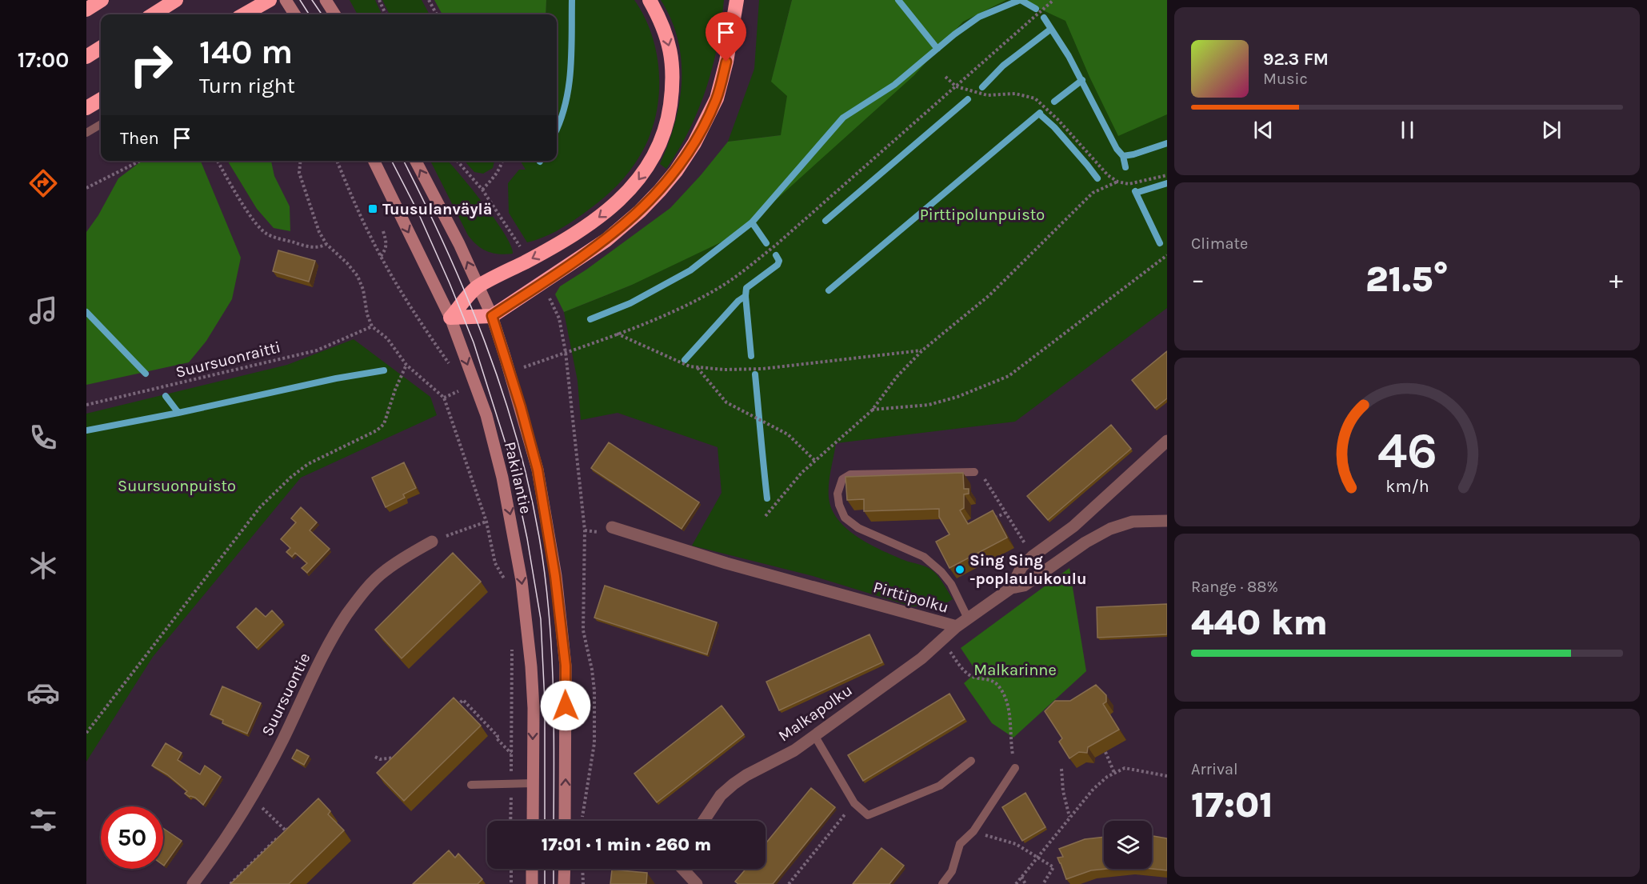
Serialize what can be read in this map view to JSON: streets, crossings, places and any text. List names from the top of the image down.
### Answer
{
  "streets": {
    "main road": ["Pakilantie"],
    "street": ["Pirttipolku", "Suursuontie", "Malkapolku"],
    "path": ["Suursuonraitti"]
  },
  "crossings": [
    ["Pirttipolku", "Malkapolku"]
  ],
  "parks": ["Pirttipolunpuisto", "Suursuonpuisto", "Malkarinne"],
  "places": {
    "transit": ["Tuusulanväylä"],
    "other": ["Sing Sing -poplaulukoulu"]
  },
  "page": {
    "tabs": "17:00",
    "turn": ["140 m", "Turn right"],
    "song": ["92.3 FM", "Music"],
    "then": "Then",
    "tile": [
      "Climate",
      ["Range · 88%", "440 km"],
      ["Arrival", "17:01"]
    ],
    "heat": ["−", "21.5°", "+"],
    "limit": "50",
    "trip": "17:01 · 1 min · 260 m",
    "gauge": ["46", "km/h"]
  }
}
